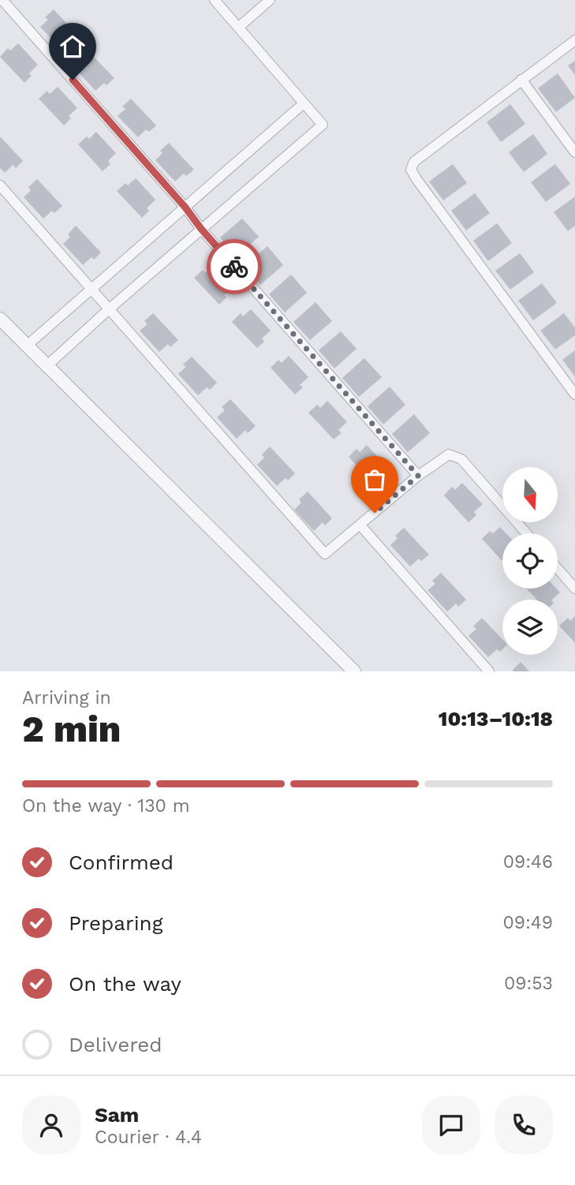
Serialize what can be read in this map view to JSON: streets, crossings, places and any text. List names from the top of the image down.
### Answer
{
  "north": "bottom",
  "page": {
    "heading": ["2 min", "Arriving in", "10:13–10:18"],
    "panel": ["Sam", "Courier · 4.4"],
    "bar": "On the way · 130 m",
    "list": [
      ["Confirmed", "09:46"],
      ["Preparing", "09:49"],
      ["On the way", "09:53"],
      "Delivered"
    ]
  }
}
